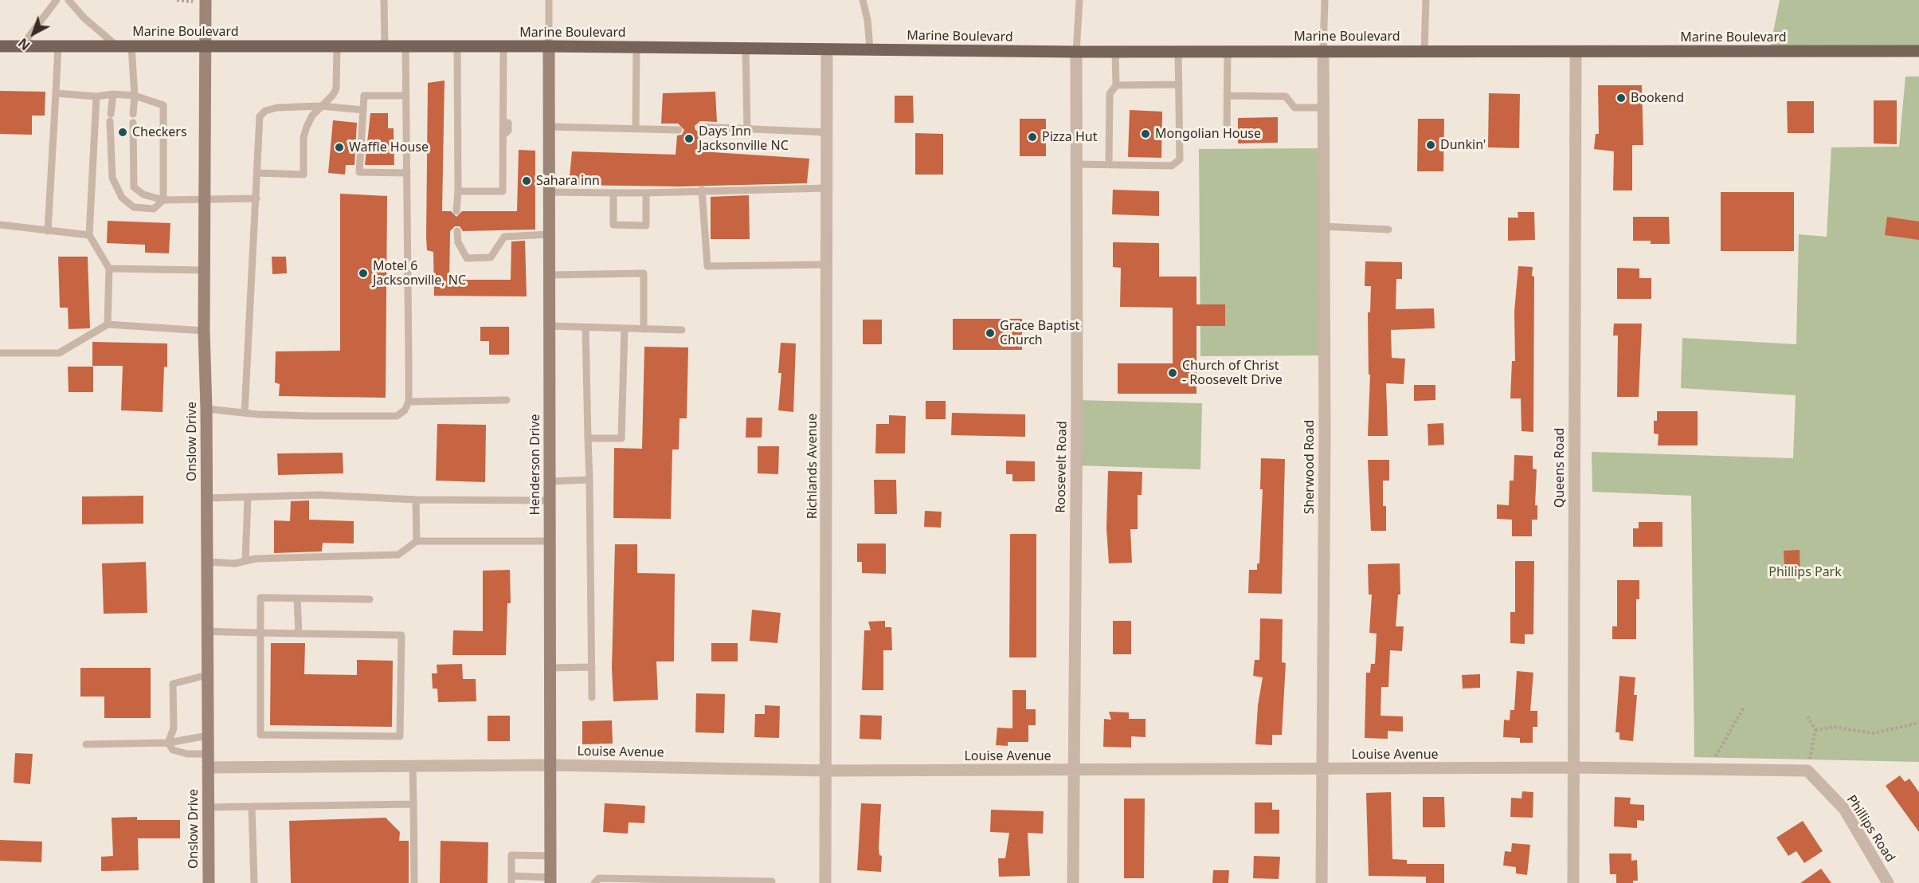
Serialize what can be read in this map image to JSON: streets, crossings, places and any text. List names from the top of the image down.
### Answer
{
  "streets": {
    "main road": ["Marine Boulevard", "Onslow Drive", "Henderson Drive"],
    "street": [
      "Richlands Avenue",
      "Roosevelt Road",
      "Sherwood Road",
      "Queens Road",
      "Louise Avenue",
      "Phillips Road"
    ]
  },
  "crossings": [
    ["Marine Boulevard", "Onslow Drive"],
    ["Marine Boulevard", "Henderson Drive"],
    ["Marine Boulevard", "Richlands Avenue"],
    ["Marine Boulevard", "Roosevelt Road"],
    ["Marine Boulevard", "Sherwood Road"],
    ["Marine Boulevard", "Queens Road"],
    ["Onslow Drive", "Louise Avenue"],
    ["Henderson Drive", "Louise Avenue"],
    ["Richlands Avenue", "Louise Avenue"],
    ["Roosevelt Road", "Louise Avenue"],
    ["Sherwood Road", "Louise Avenue"],
    ["Queens Road", "Louise Avenue"],
    ["Louise Avenue", "Phillips Road"]
  ],
  "parks": ["Phillips Park"],
  "places": [
    "Bookend",
    "Checkers",
    "Mongolian House",
    "Pizza Hut",
    "Days Inn Jacksonville NC",
    "Dunkin'",
    "Waffle House",
    "Sahara inn",
    "Motel 6 Jacksonville, NC",
    "Grace Baptist Church",
    "Church of Christ - Roosevelt Drive"
  ],
  "north": "bottom left"
}
